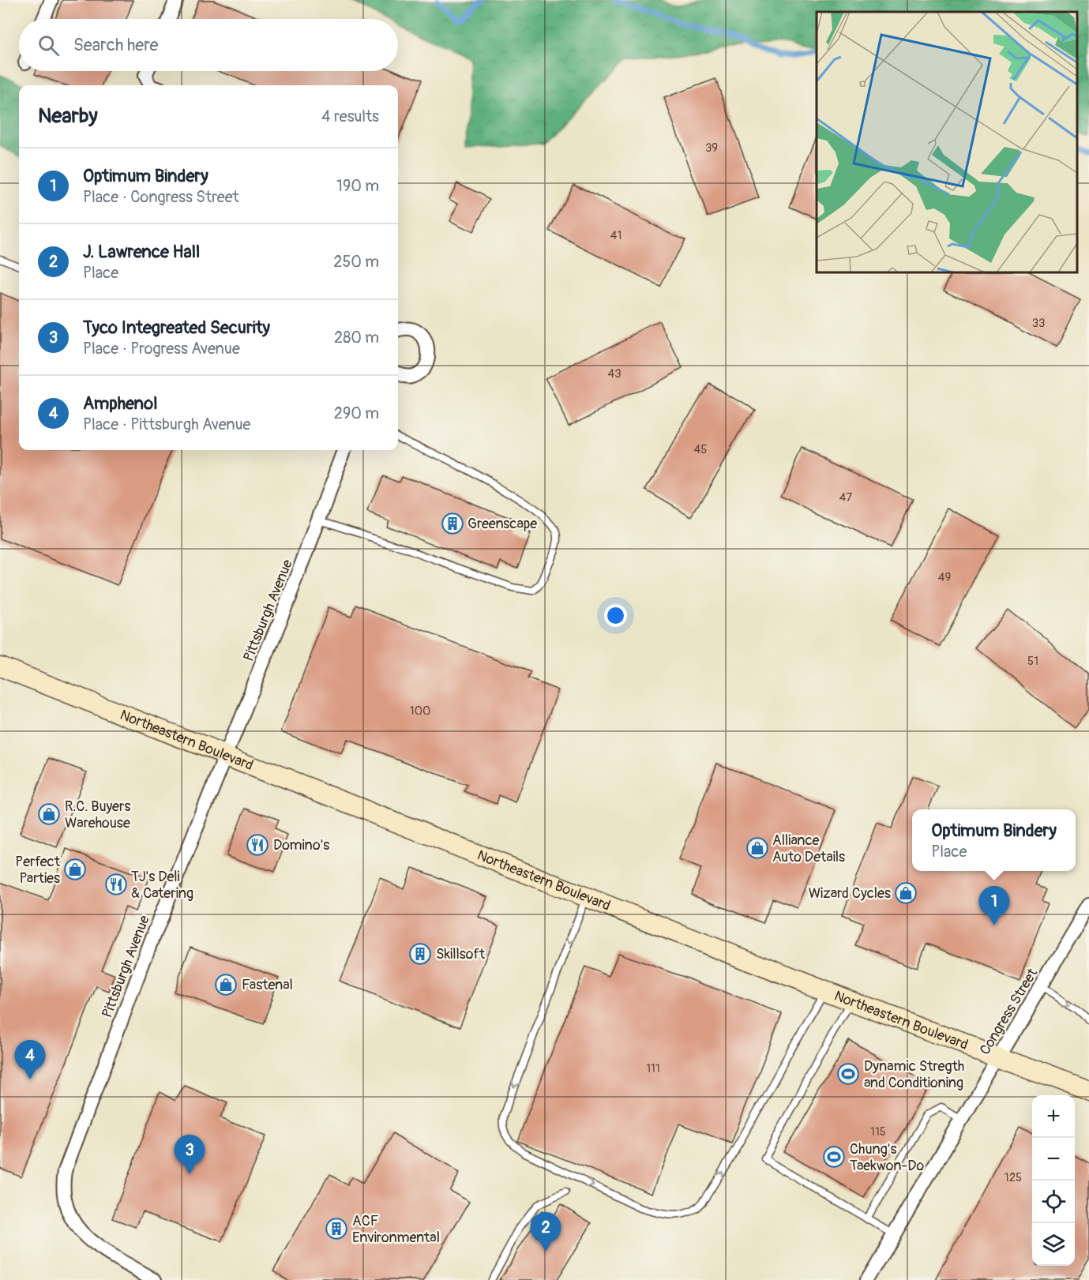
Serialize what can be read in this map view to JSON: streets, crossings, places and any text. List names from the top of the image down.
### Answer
{
  "streets": {
    "street": ["Pittsburgh Avenue", "Northeastern Boulevard", "Congress Street"]
  },
  "crossings": [
    ["Pittsburgh Avenue", "Northeastern Boulevard"],
    ["Northeastern Boulevard", "Congress Street"]
  ],
  "places": {
    "building": ["Greenscape", "Skillsoft", "ACF Environmental"],
    "shop": [
      "R.C. Buyers Warehouse",
      "Alliance Auto Details",
      "Perfect Parties",
      "Wizard Cycles",
      "Fastenal"
    ],
    "restaurant": ["Domino's", "TJ's Deli & Catering"],
    "sports": ["Dynamic Stregth and Conditioning", "Chung's Taekwon-Do"]
  },
  "house_numbers": [
    "39",
    "41",
    "33",
    "43",
    "45",
    "47",
    "49",
    "51",
    "100",
    "111",
    "115",
    "125"
  ],
  "page": {
    "search": "Search here",
    "heading": ["Nearby", "4 results"],
    "list": [
      {
        "mark": "1",
        "name": "Optimum Bindery",
        "note": "Place · Congress Street",
        "value": "190 m"
      },
      {
        "mark": "2",
        "name": "J. Lawrence Hall",
        "note": "Place",
        "value": "250 m"
      },
      {
        "mark": "3",
        "name": "Tyco Integreated Security",
        "note": "Place · Progress Avenue",
        "value": "280 m"
      },
      {
        "mark": "4",
        "name": "Amphenol",
        "note": "Place · Pittsburgh Avenue",
        "value": "290 m"
      }
    ],
    "popup": ["Optimum Bindery", "Place"],
    "pins": [
      "1",
      "4",
      "3",
      "2"
    ],
    "map_buttons": ["+", "−"]
  }
}
